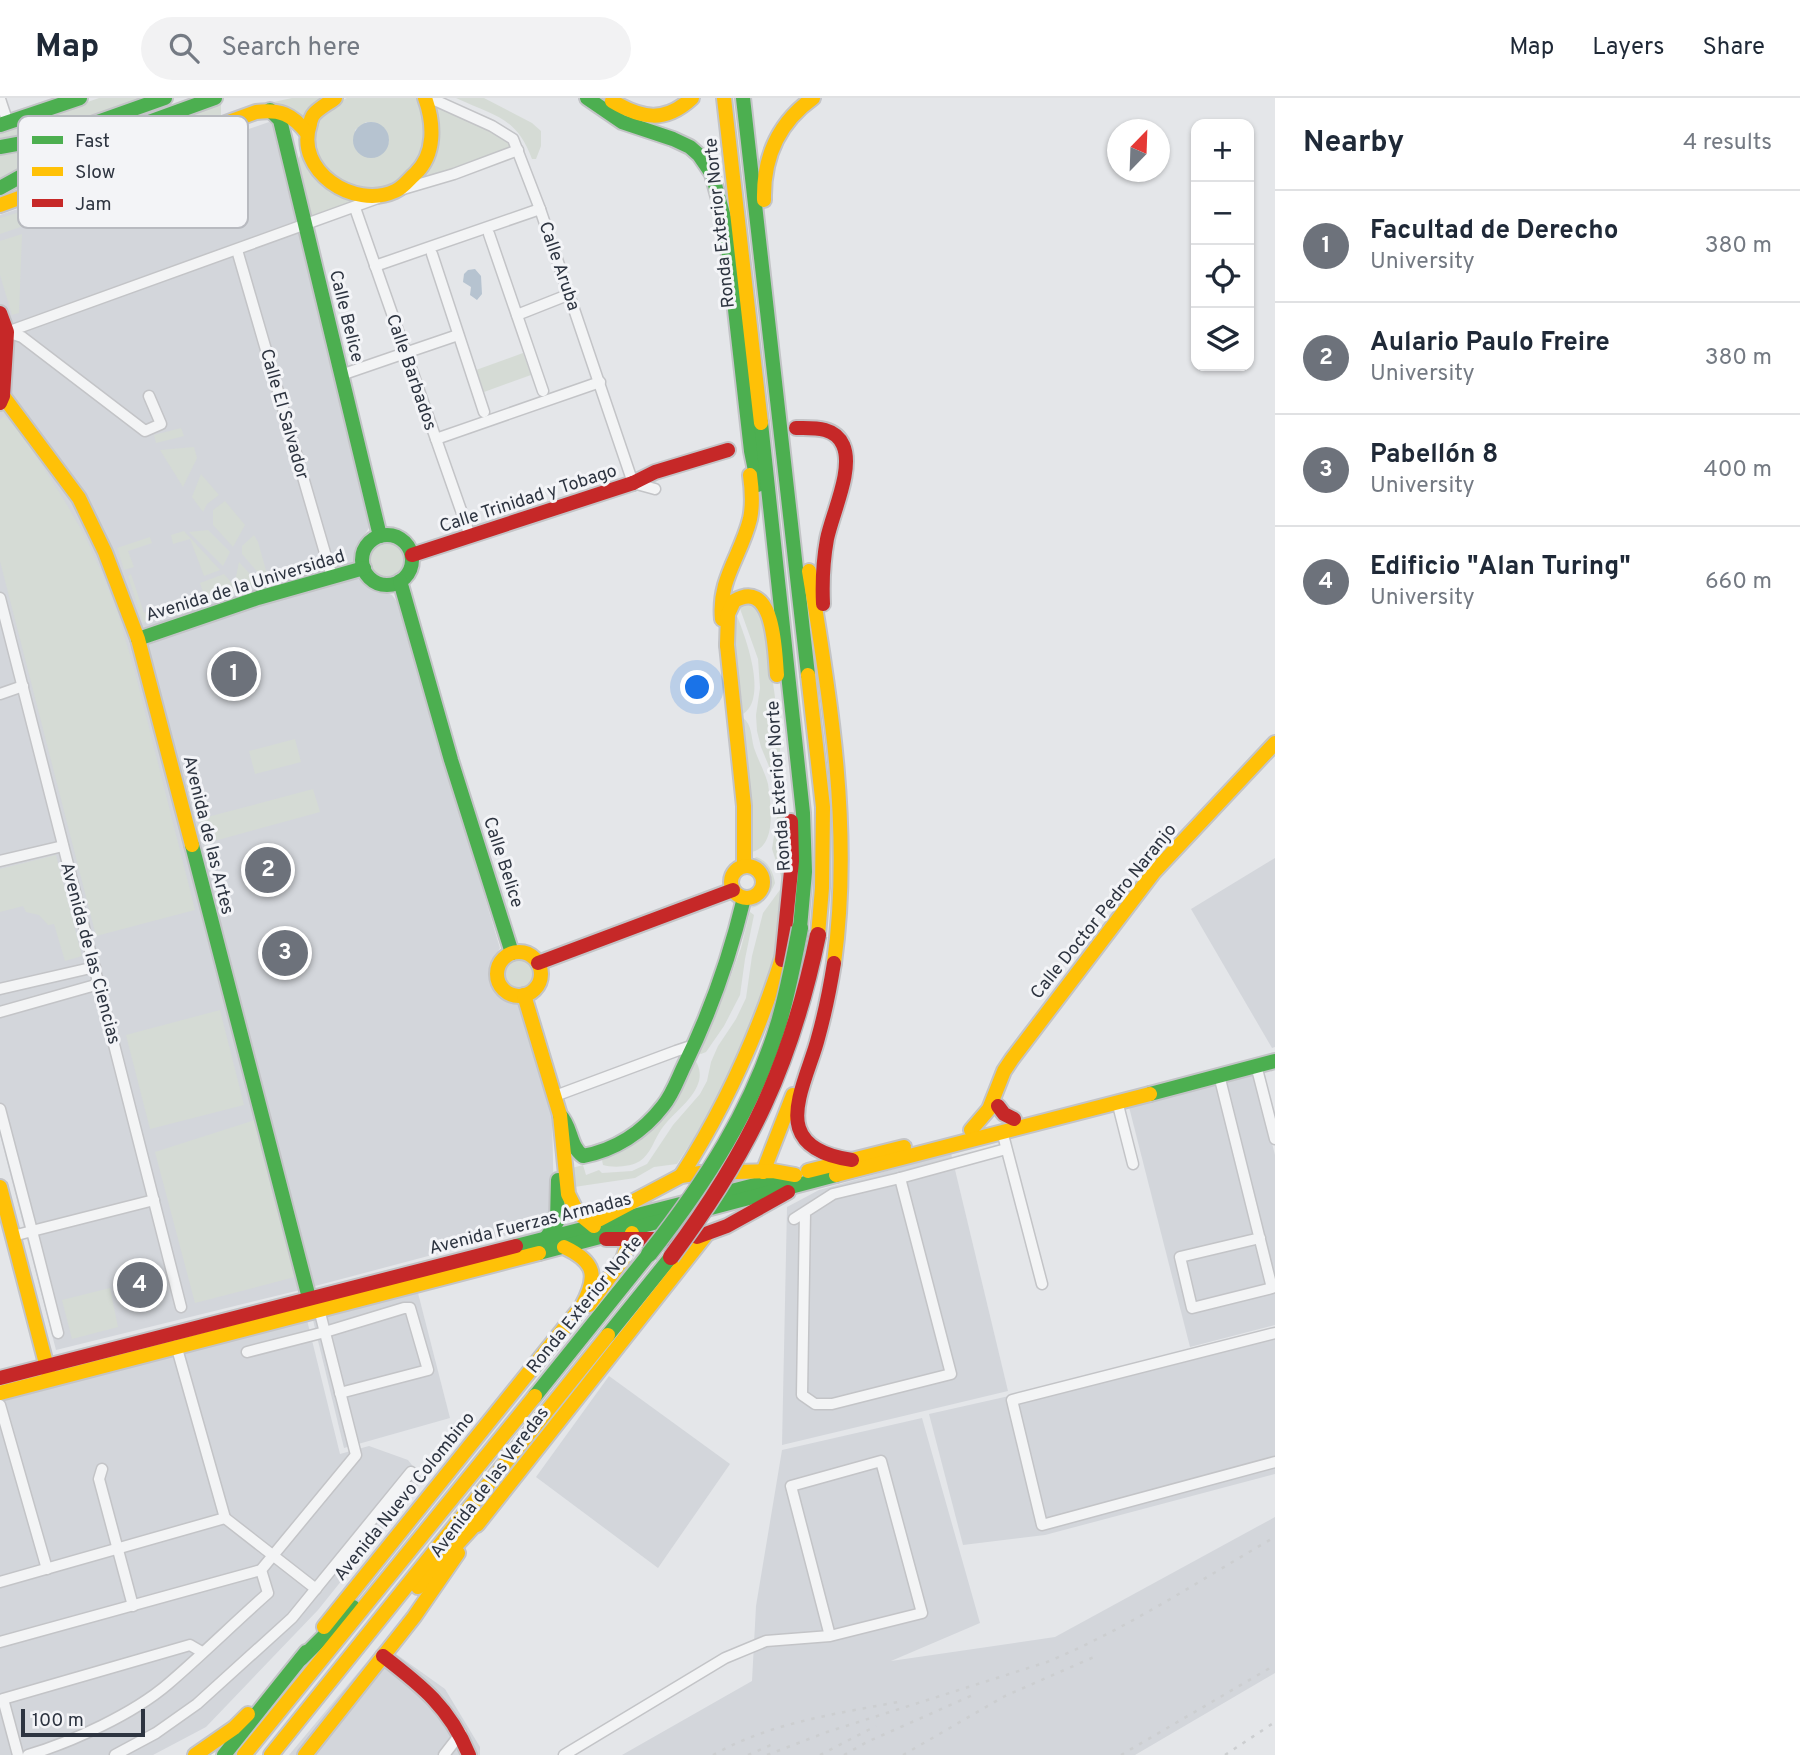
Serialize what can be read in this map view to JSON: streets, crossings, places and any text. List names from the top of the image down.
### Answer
{
  "streets": {
    "main road": [
      "Ronda Exterior Norte",
      "Calle Belice",
      "Calle Trinidad y Tobago",
      "Avenida de la Universidad",
      "Avenida de las Artes",
      "Calle Doctor Pedro Naranjo",
      "Avenida Fuerzas Armadas",
      "Avenida de las Veredas",
      "Avenida Nuevo Colombino"
    ],
    "street": [
      "Calle Aruba",
      "Calle Barbados",
      "Calle El Salvador",
      "Avenida de las Ciencias"
    ]
  },
  "crossings": [
    ["Calle Aruba", "Calle Trinidad y Tobago"],
    ["Calle Belice", "Calle Trinidad y Tobago"],
    ["Calle Belice", "Avenida de la Universidad"],
    ["Calle Barbados", "Calle Trinidad y Tobago"],
    ["Calle El Salvador", "Avenida de la Universidad"],
    ["Calle Trinidad y Tobago", "Avenida de la Universidad"],
    ["Avenida de la Universidad", "Avenida de las Artes"],
    ["Avenida de las Artes", "Avenida Fuerzas Armadas"],
    ["Avenida Fuerzas Armadas", "Avenida Nuevo Colombino"]
  ],
  "legend": ["Fast", "Slow", "Jam"],
  "scale_bar": "100 m",
  "north": "top right",
  "page": {
    "header": "Map",
    "search": "Search here",
    "nav": ["Map", "Layers", "Share"],
    "heading": ["Nearby", "4 results"],
    "map_buttons": ["+", "−"],
    "list": [
      {
        "mark": "1",
        "name": "Facultad de Derecho",
        "note": "University",
        "value": "380 m"
      },
      {
        "mark": "2",
        "name": "Aulario Paulo Freire",
        "note": "University",
        "value": "380 m"
      },
      {
        "mark": "3",
        "name": "Pabellón 8",
        "note": "University",
        "value": "400 m"
      },
      {
        "mark": "4",
        "name": "Edificio \"Alan Turing\"",
        "note": "University",
        "value": "660 m"
      }
    ],
    "pins": [
      "1",
      "2",
      "3",
      "4"
    ],
    "scale": "100 m"
  }
}
